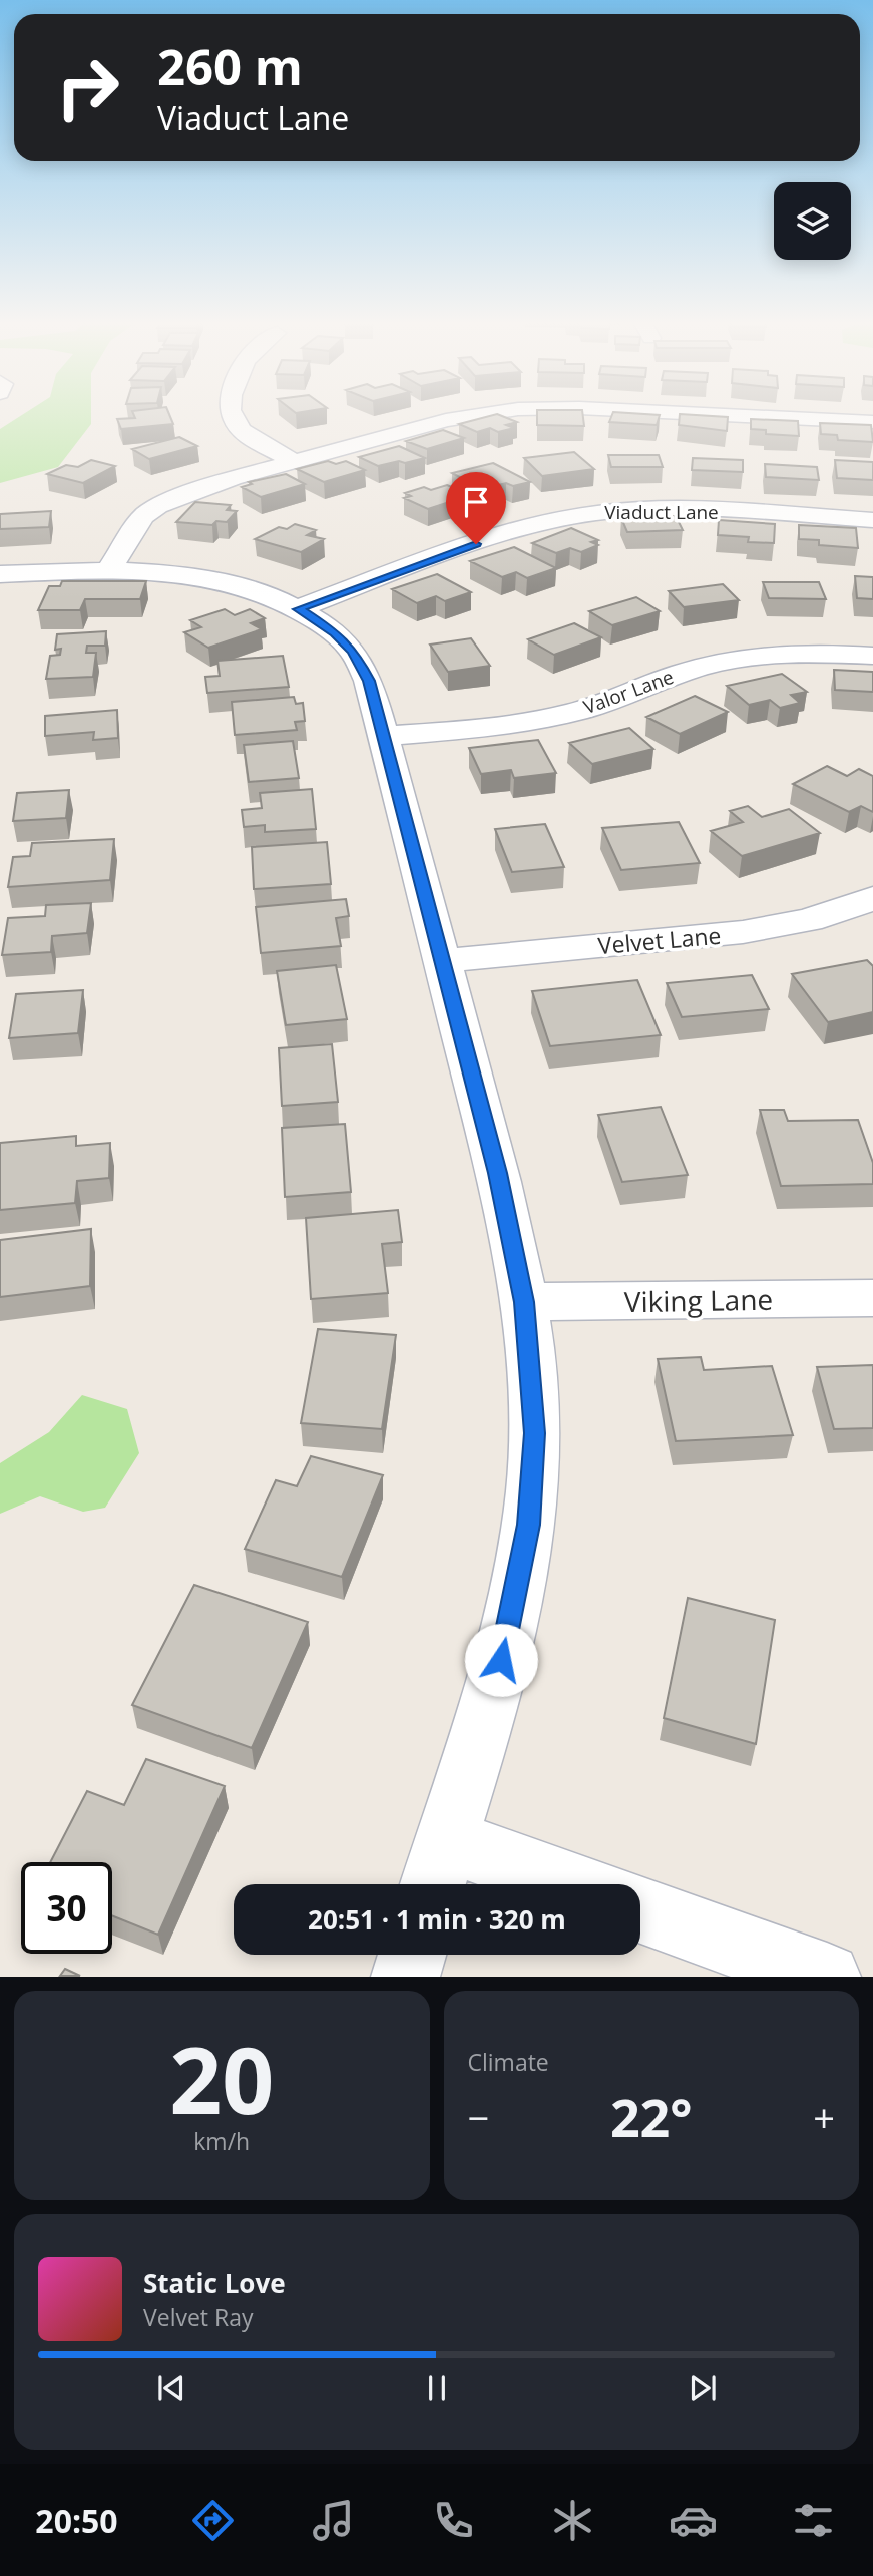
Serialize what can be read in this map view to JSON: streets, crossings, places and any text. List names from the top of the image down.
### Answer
{
  "streets": {
    "street": [
      "Viaduct Lane",
      "Valor Lane",
      "Velvet Lane",
      "Viking Lane"
    ]
  },
  "page": {
    "turn": ["260 m", "Viaduct Lane"],
    "limit": "30",
    "trip": "20:51 · 1 min · 320 m",
    "tile": [
      ["20", "km/h"],
      "Climate"
    ],
    "heat": ["−", "22°", "+"],
    "song": ["Static Love", "Velvet Ray"],
    "tabs": "20:50"
  }
}
